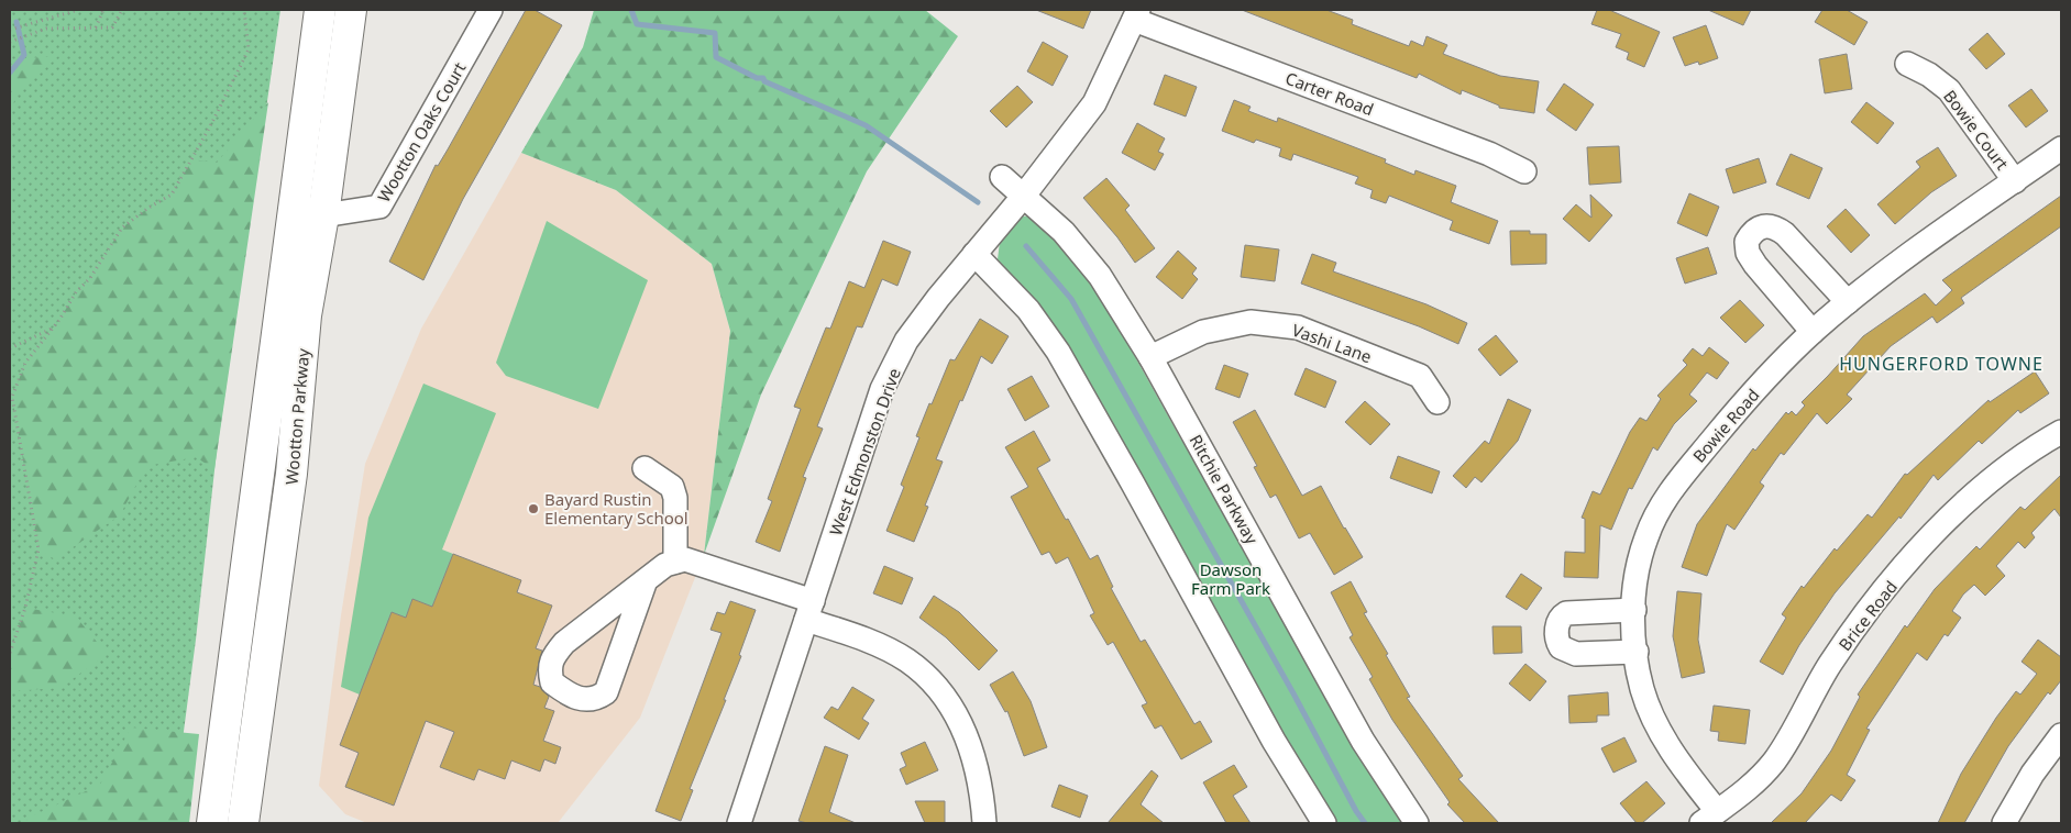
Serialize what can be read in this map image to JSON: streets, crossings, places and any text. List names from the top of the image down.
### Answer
{
  "streets": {
    "main road": ["Wootton Parkway"],
    "street": [
      "Carter Road",
      "Bowie Court",
      "Wootton Oaks Court",
      "Vashi Lane",
      "Bowie Road",
      "West Edmonston Drive",
      "Ritchie Parkway",
      "Brice Road"
    ]
  },
  "crossings": [
    ["Carter Road", "West Edmonston Drive"],
    ["Bowie Court", "Bowie Road"],
    ["Wootton Oaks Court", "Wootton Parkway"],
    ["Vashi Lane", "Ritchie Parkway"],
    ["Bowie Road", "Brice Road"],
    ["West Edmonston Drive", "Ritchie Parkway"]
  ],
  "districts": ["HUNGERFORD TOWNE"],
  "parks": ["Dawson Farm Park"],
  "places": ["Bayard Rustin Elementary School"]
}
